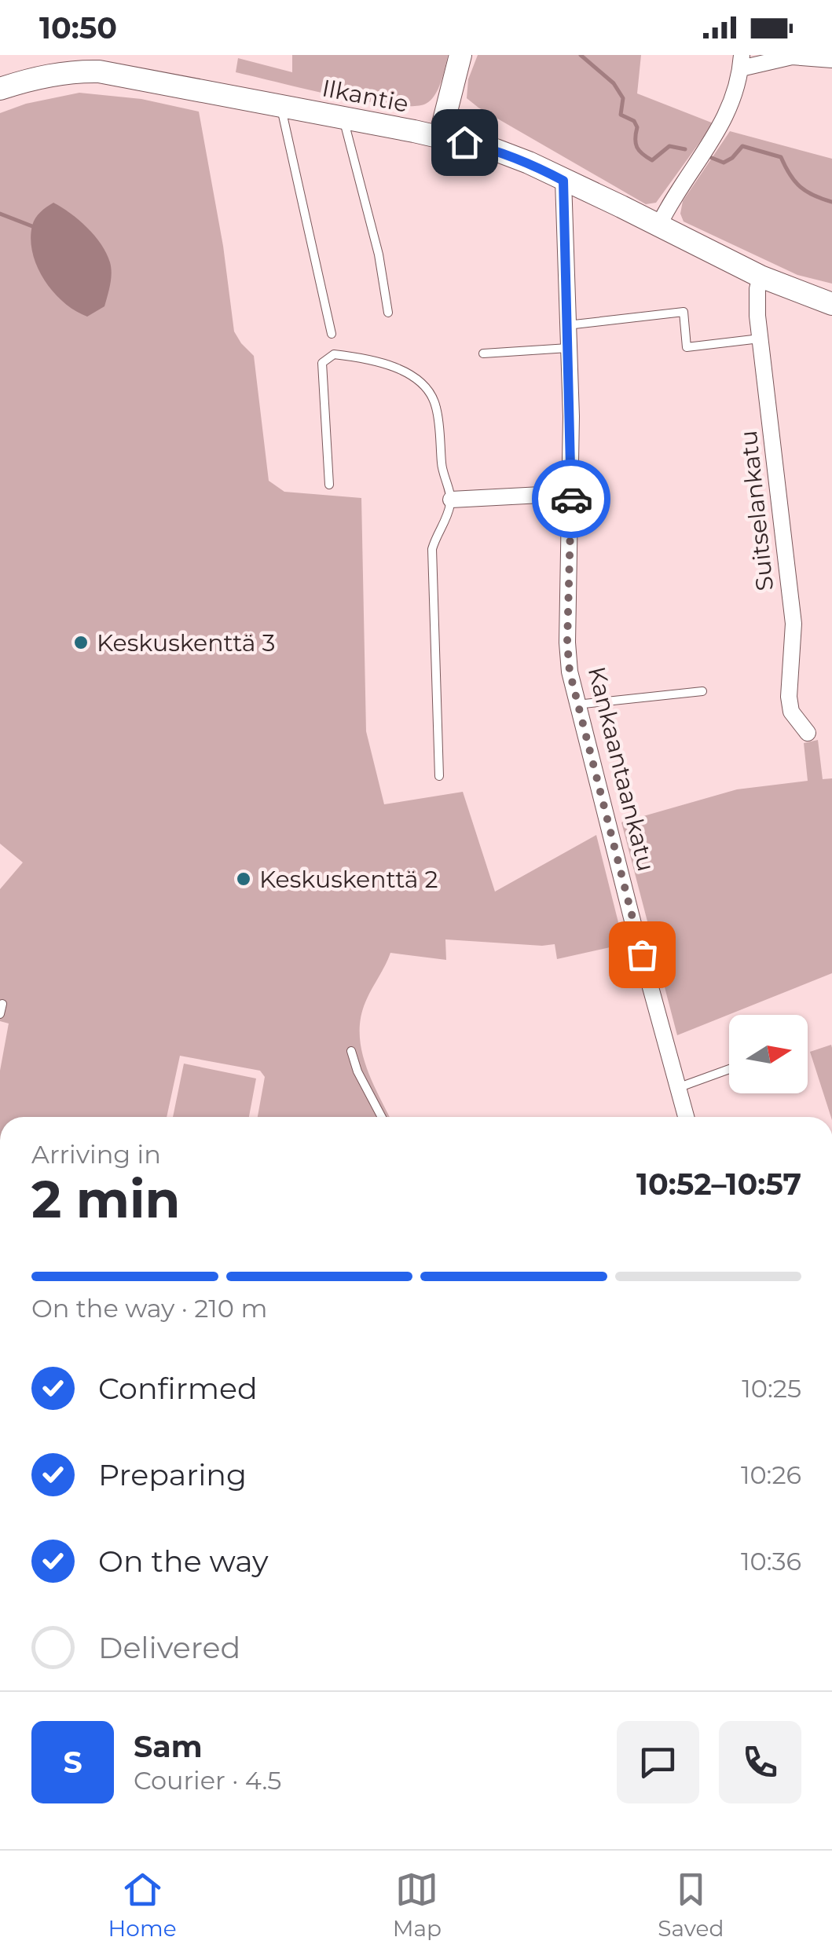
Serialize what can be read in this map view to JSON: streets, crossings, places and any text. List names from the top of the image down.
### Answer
{
  "streets": {
    "main road": ["Ilkantie"],
    "street": ["Suitselankatu", "Kankaantaankatu"]
  },
  "crossings": [
    ["Ilkantie", "Suitselankatu"],
    ["Ilkantie", "Kankaantaankatu"]
  ],
  "places": ["Keskuskenttä 3", "Keskuskenttä 2"],
  "north": "right",
  "page": {
    "status": "10:50",
    "heading": ["2 min", "Arriving in", "10:52–10:57"],
    "panel": ["Sam", "Courier · 4.5"],
    "bar": "On the way · 210 m",
    "list": [
      ["Confirmed", "10:25"],
      ["Preparing", "10:26"],
      ["On the way", "10:36"],
      "Delivered"
    ],
    "round": "S",
    "tabs": ["Home", "Map", "Saved"]
  }
}
